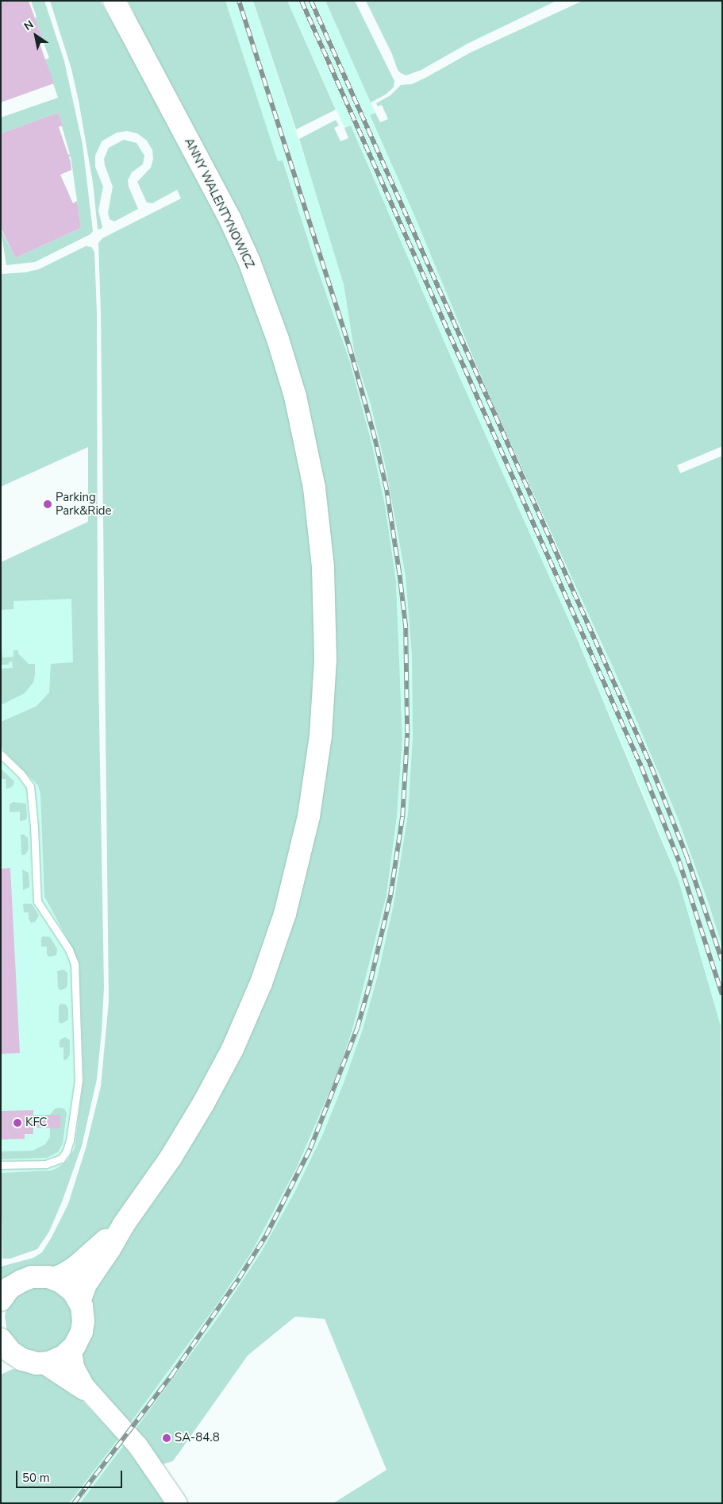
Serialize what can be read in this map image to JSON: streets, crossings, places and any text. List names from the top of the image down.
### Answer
{
  "streets": {
    "main road": ["ANNY WALENTYNOWICZ"]
  },
  "places": ["Parking Park&Ride", "KFC", "SA-84.8"],
  "scale_bar": "50 m",
  "north": "top left"
}
